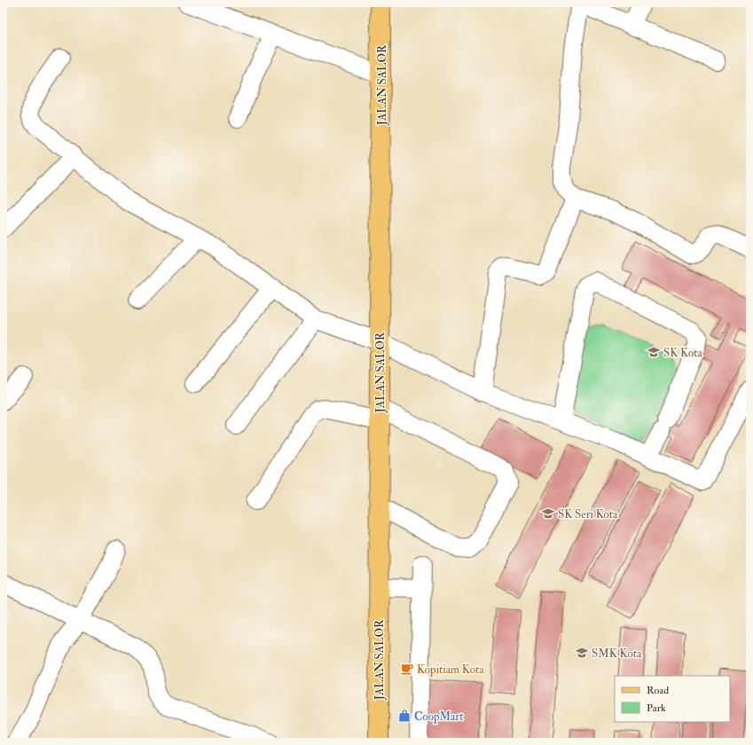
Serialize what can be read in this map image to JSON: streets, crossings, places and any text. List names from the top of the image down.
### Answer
{
  "streets": {
    "main road": ["JALAN SALOR"]
  },
  "places": {
    "school or university": ["SK Kota", "SK Seri Kota", "SMK Kota"],
    "cafe": ["Kopitiam Kota"],
    "shop": ["CoopMart"]
  },
  "legend": ["Road", "Park"]
}
